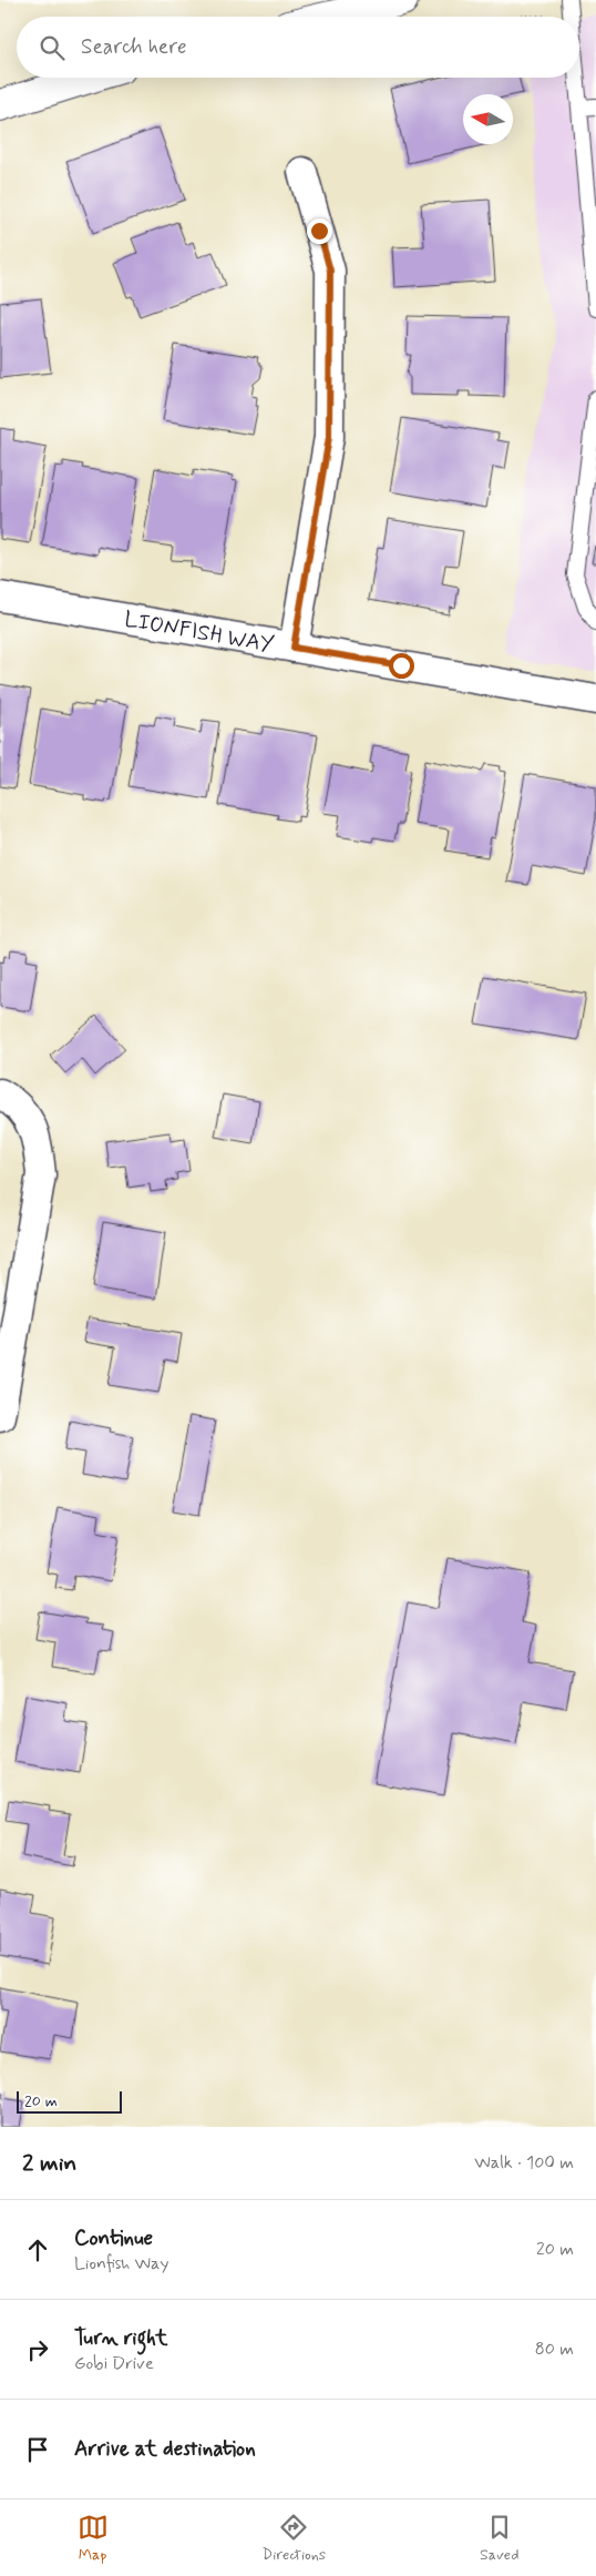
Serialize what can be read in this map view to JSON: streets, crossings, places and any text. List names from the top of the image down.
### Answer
{
  "streets": {
    "street": ["LIONFISH WAY"]
  },
  "scale_bar": "20 m",
  "north": "left",
  "page": {
    "search": "Search here",
    "scale": "20 m",
    "heading": ["2 min", "Walk · 100 m"],
    "list": [
      ["Continue", "Lionfish Way", "20 m"],
      ["Turn right", "Gobi Drive", "80 m"],
      "Arrive at destination"
    ],
    "nav": ["Map", "Directions", "Saved"]
  }
}
